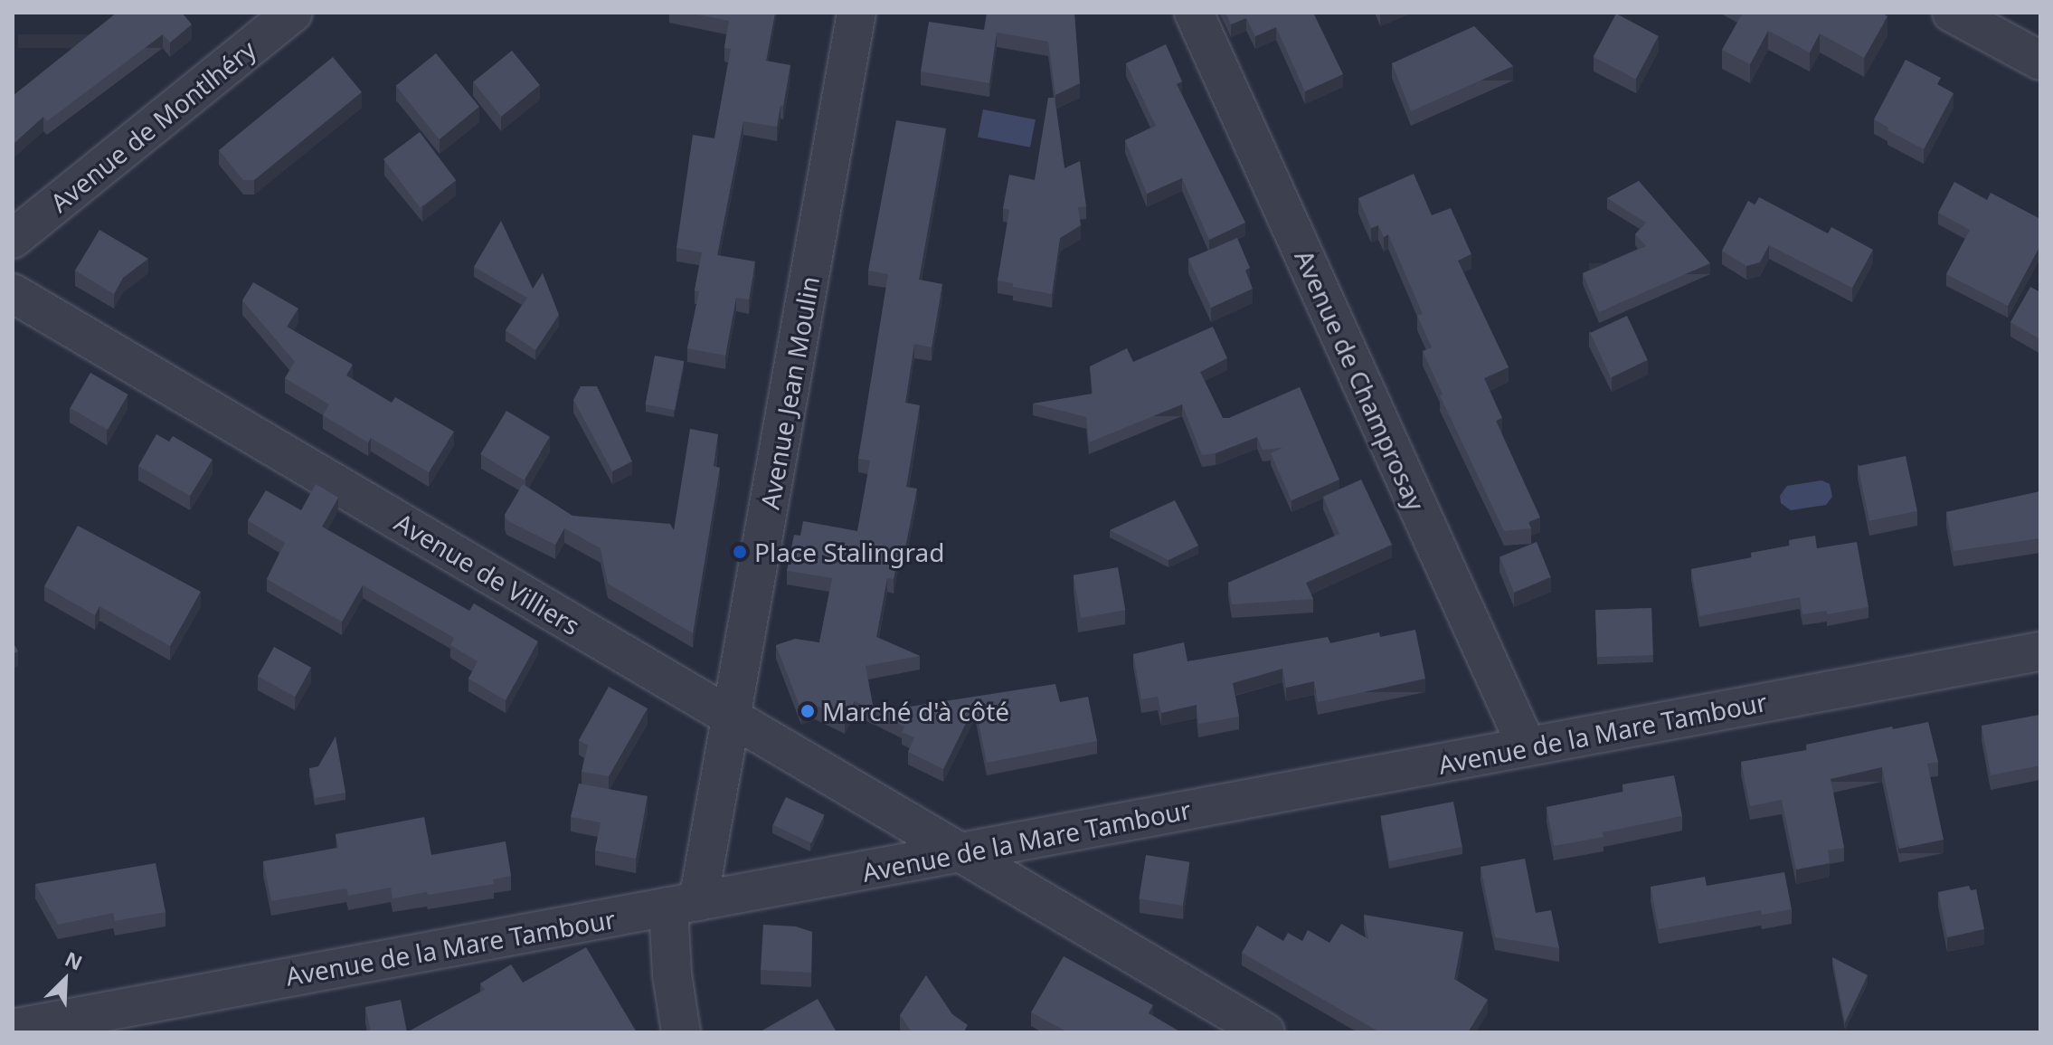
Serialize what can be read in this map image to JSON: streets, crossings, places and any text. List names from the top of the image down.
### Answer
{
  "streets": {
    "street": [
      "Avenue de Montlhéry",
      "Avenue de Champrosay",
      "Avenue Jean Moulin",
      "Avenue de Villiers",
      "Avenue de la Mare Tambour"
    ]
  },
  "crossings": [
    ["Avenue de Champrosay", "Avenue de la Mare Tambour"],
    ["Avenue Jean Moulin", "Avenue de Villiers"],
    ["Avenue Jean Moulin", "Avenue de la Mare Tambour"],
    ["Avenue de Villiers", "Avenue de la Mare Tambour"]
  ],
  "places": ["Place Stalingrad", "Marché d'à côté"],
  "north": "top right"
}
